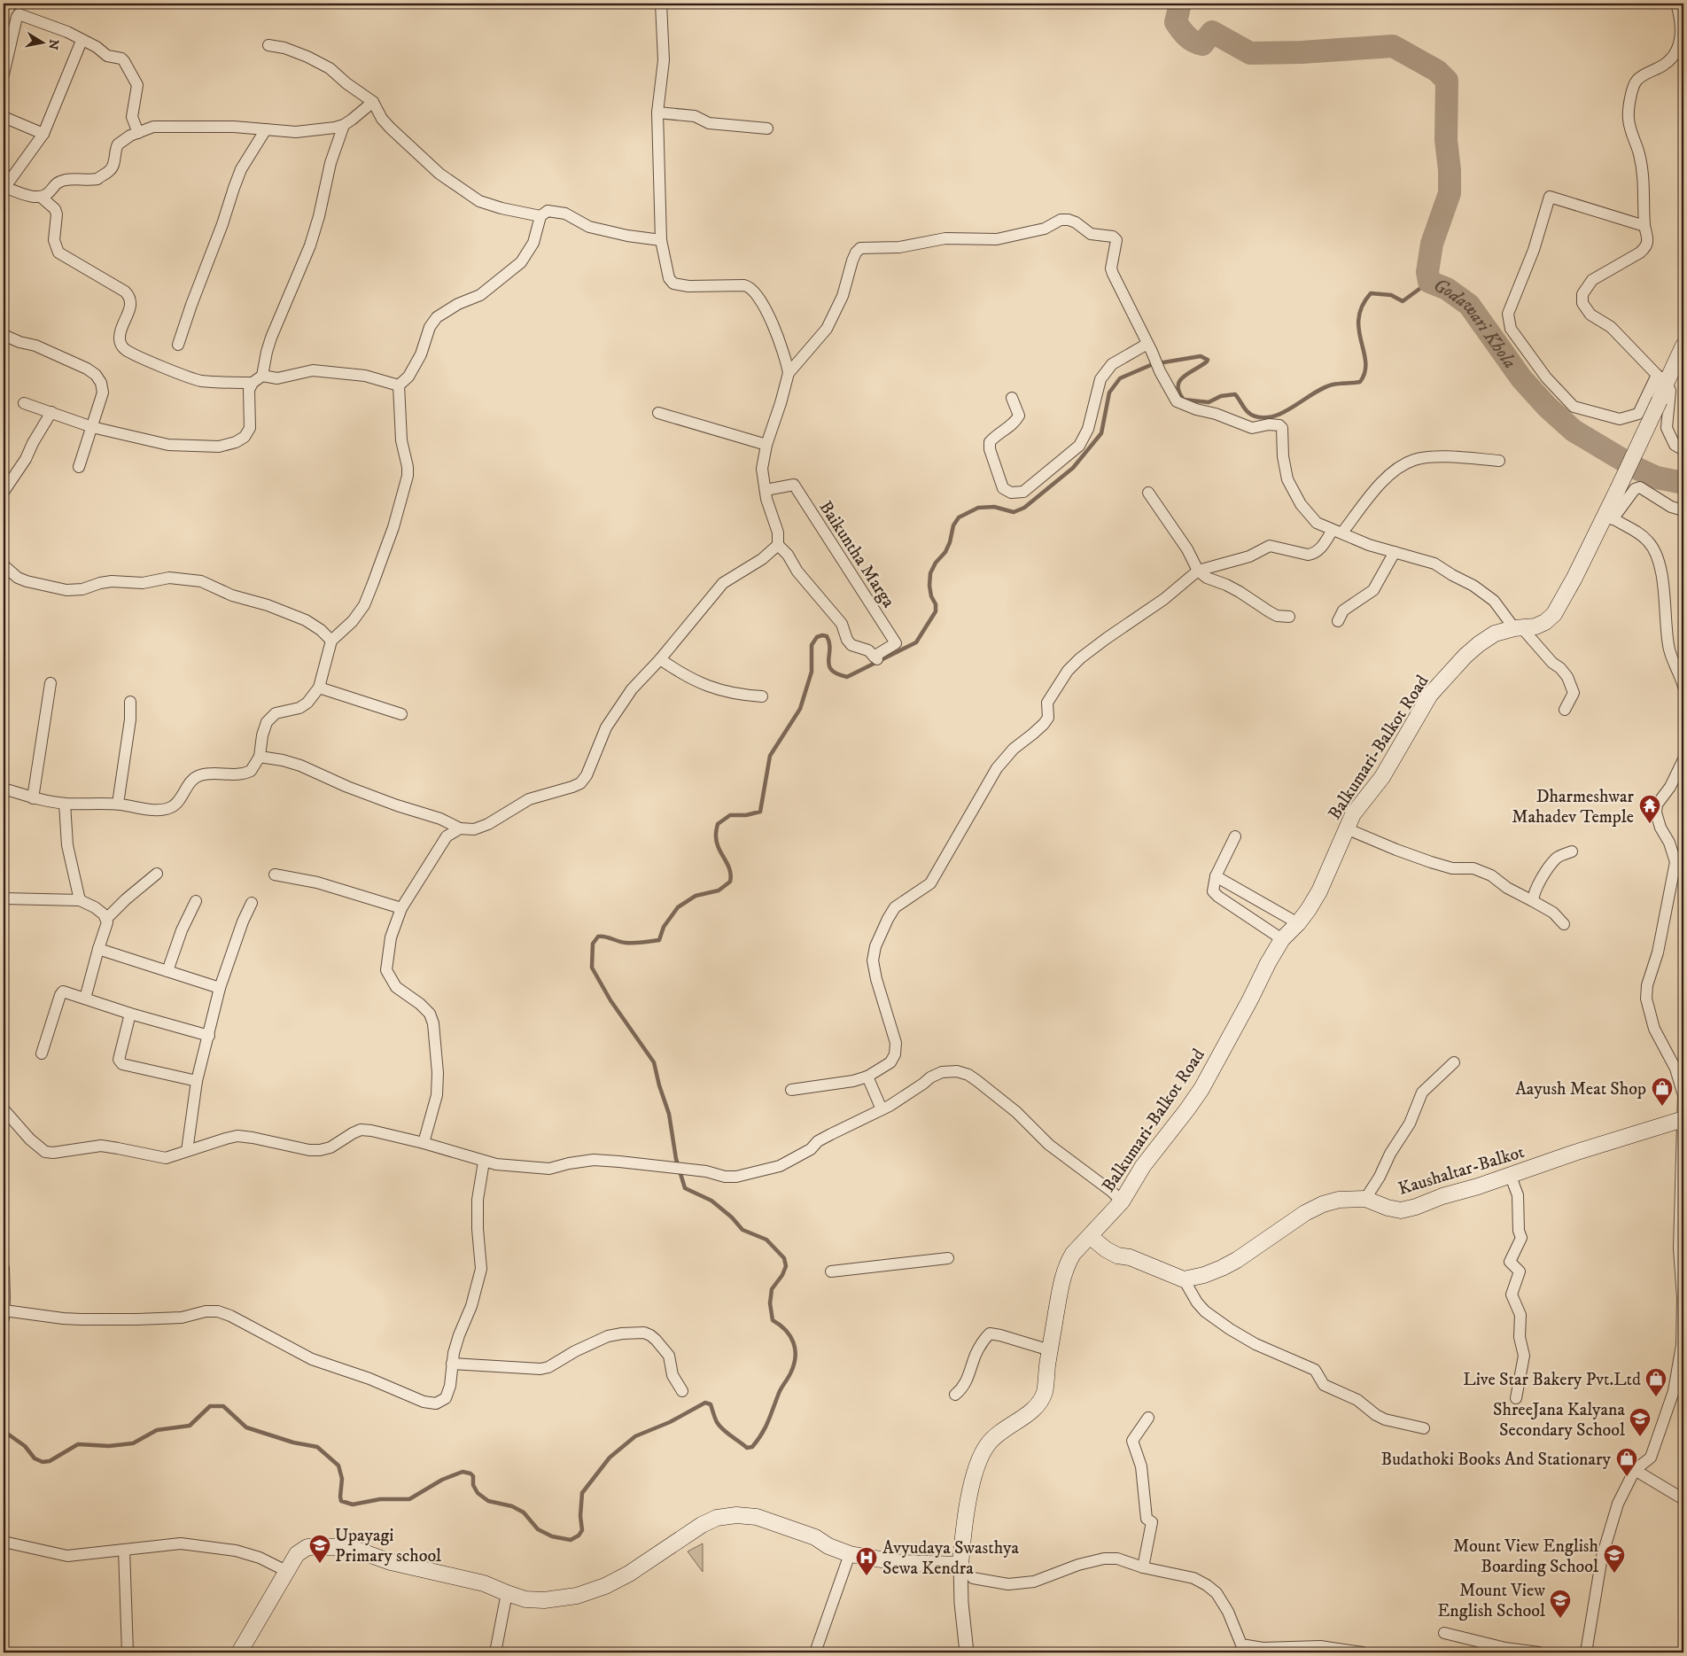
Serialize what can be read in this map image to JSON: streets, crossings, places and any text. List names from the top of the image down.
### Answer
{
  "streets": {
    "main road": ["Balkumari-Balkot Road", "Kaushaltar-Balkot"],
    "street": ["Baikuntha Marga"]
  },
  "water": ["Godawari Khola"],
  "places": {
    "temple": ["Dharmeshwar Mahadev Temple"],
    "shop": ["Aayush Meat Shop", "Live Star Bakery Pvt.Ltd", "Budathoki Books And Stationary"],
    "school or university": [
      "ShreeJana Kalyana Secondary School",
      "Upayagi Primary school",
      "Mount View English Boarding School",
      "Mount View English School"
    ],
    "hospital": ["Avyudaya Swasthya Sewa Kendra"]
  },
  "north": "right"
}
